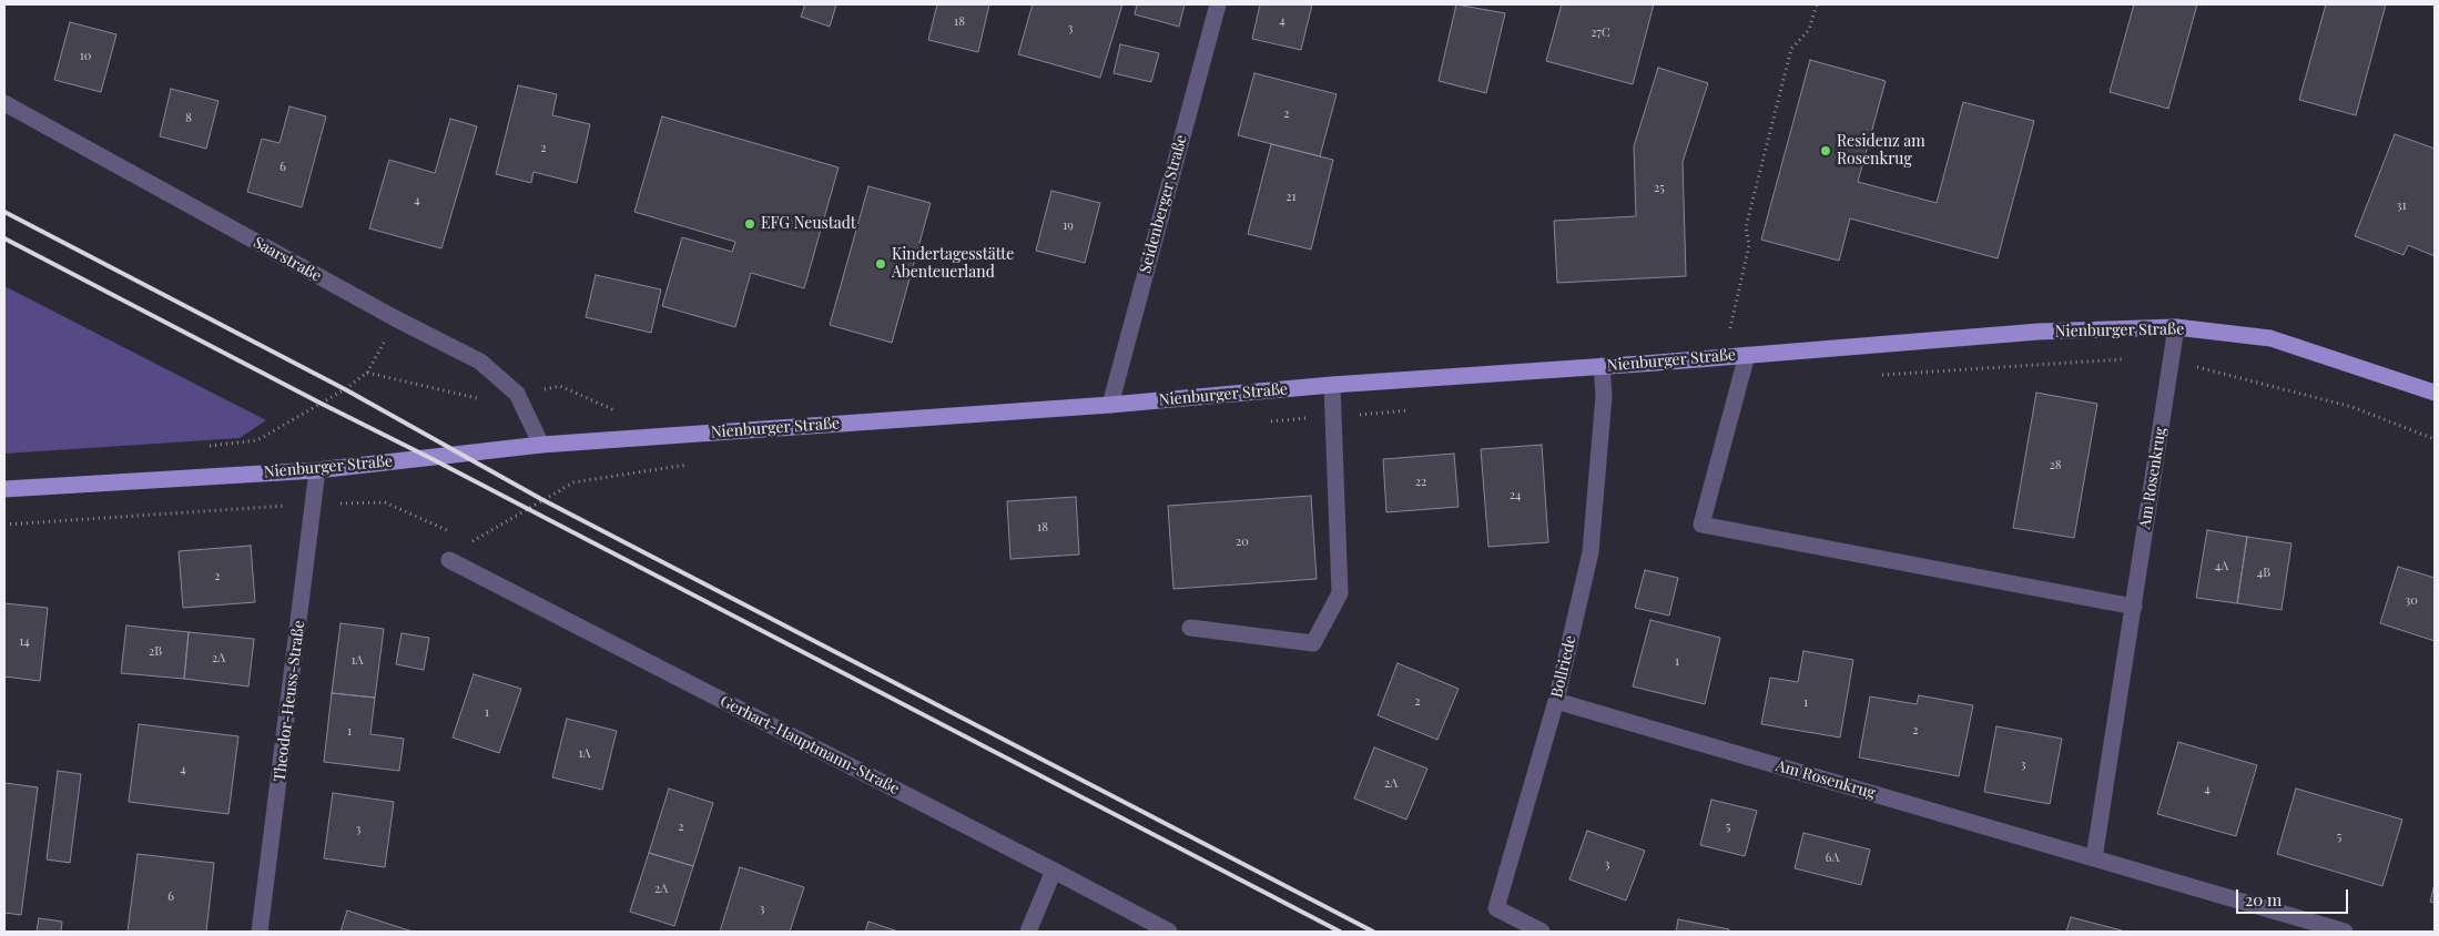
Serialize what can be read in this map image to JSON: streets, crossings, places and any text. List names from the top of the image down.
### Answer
{
  "streets": {
    "main road": ["Nienburger Straße"],
    "street": [
      "Seidenberger Straße",
      "Saarstraße",
      "Am Rosenkrug",
      "Bollriede",
      "Theodor-Heuss-Straße",
      "Gerhart-Hauptmann-Straße"
    ]
  },
  "crossings": [
    ["Seidenberger Straße", "Nienburger Straße"],
    ["Saarstraße", "Nienburger Straße"],
    ["Nienburger Straße", "Am Rosenkrug"],
    ["Nienburger Straße", "Bollriede"],
    ["Nienburger Straße", "Theodor-Heuss-Straße"],
    ["Am Rosenkrug", "Bollriede"]
  ],
  "places": ["Residenz am Rosenkrug", "EFG Neustadt", "Kindertagesstätte Abenteuerland"],
  "house_numbers": [
    "4",
    "18",
    "3",
    "27C",
    "10",
    "2",
    "8",
    "2",
    "6",
    "25",
    "21",
    "4",
    "31",
    "19",
    "28",
    "22",
    "24",
    "18",
    "20",
    "4A",
    "4B",
    "2",
    "30",
    "14",
    "2B",
    "2A",
    "1A",
    "1",
    "2",
    "1",
    "1",
    "2",
    "1",
    "1A",
    "3",
    "4",
    "2A",
    "4",
    "2",
    "5",
    "3",
    "5",
    "6A",
    "3",
    "2A",
    "6",
    "3"
  ],
  "scale_bar": "20 m"
}
